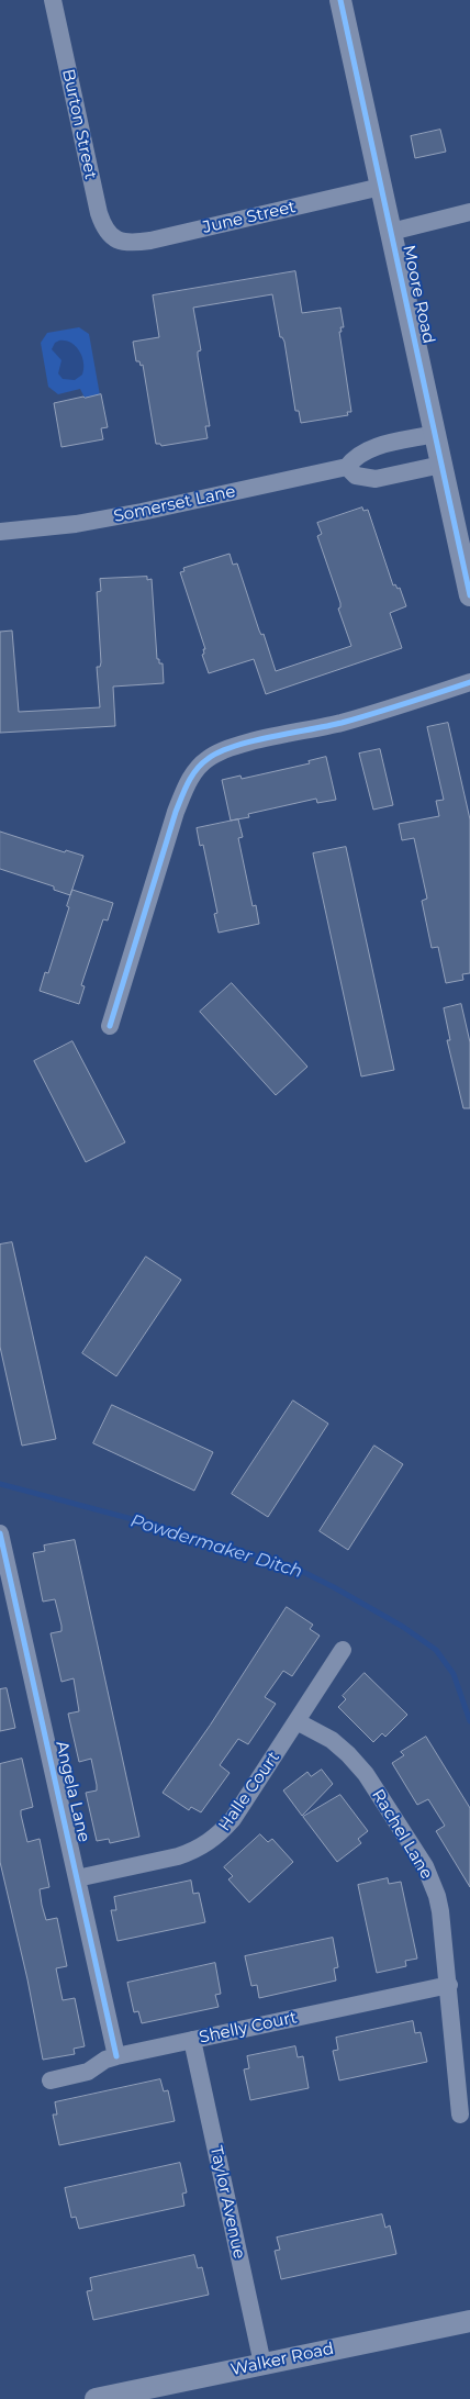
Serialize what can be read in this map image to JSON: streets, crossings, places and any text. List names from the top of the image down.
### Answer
{
  "streets": {
    "street": [
      "Burton Street",
      "June Street",
      "Moore Road",
      "Somerset Lane",
      "Angela Lane",
      "Halle Court",
      "Rachel Lane",
      "Shelly Court",
      "Taylor Avenue",
      "Walker Road"
    ]
  },
  "crossings": [
    ["Burton Street", "June Street"],
    ["June Street", "Moore Road"],
    ["Moore Road", "Somerset Lane"],
    ["Angela Lane", "Halle Court"],
    ["Angela Lane", "Shelly Court"],
    ["Halle Court", "Rachel Lane"],
    ["Rachel Lane", "Shelly Court"],
    ["Shelly Court", "Taylor Avenue"],
    ["Taylor Avenue", "Walker Road"]
  ],
  "water": ["Powdermaker Ditch"]
}
